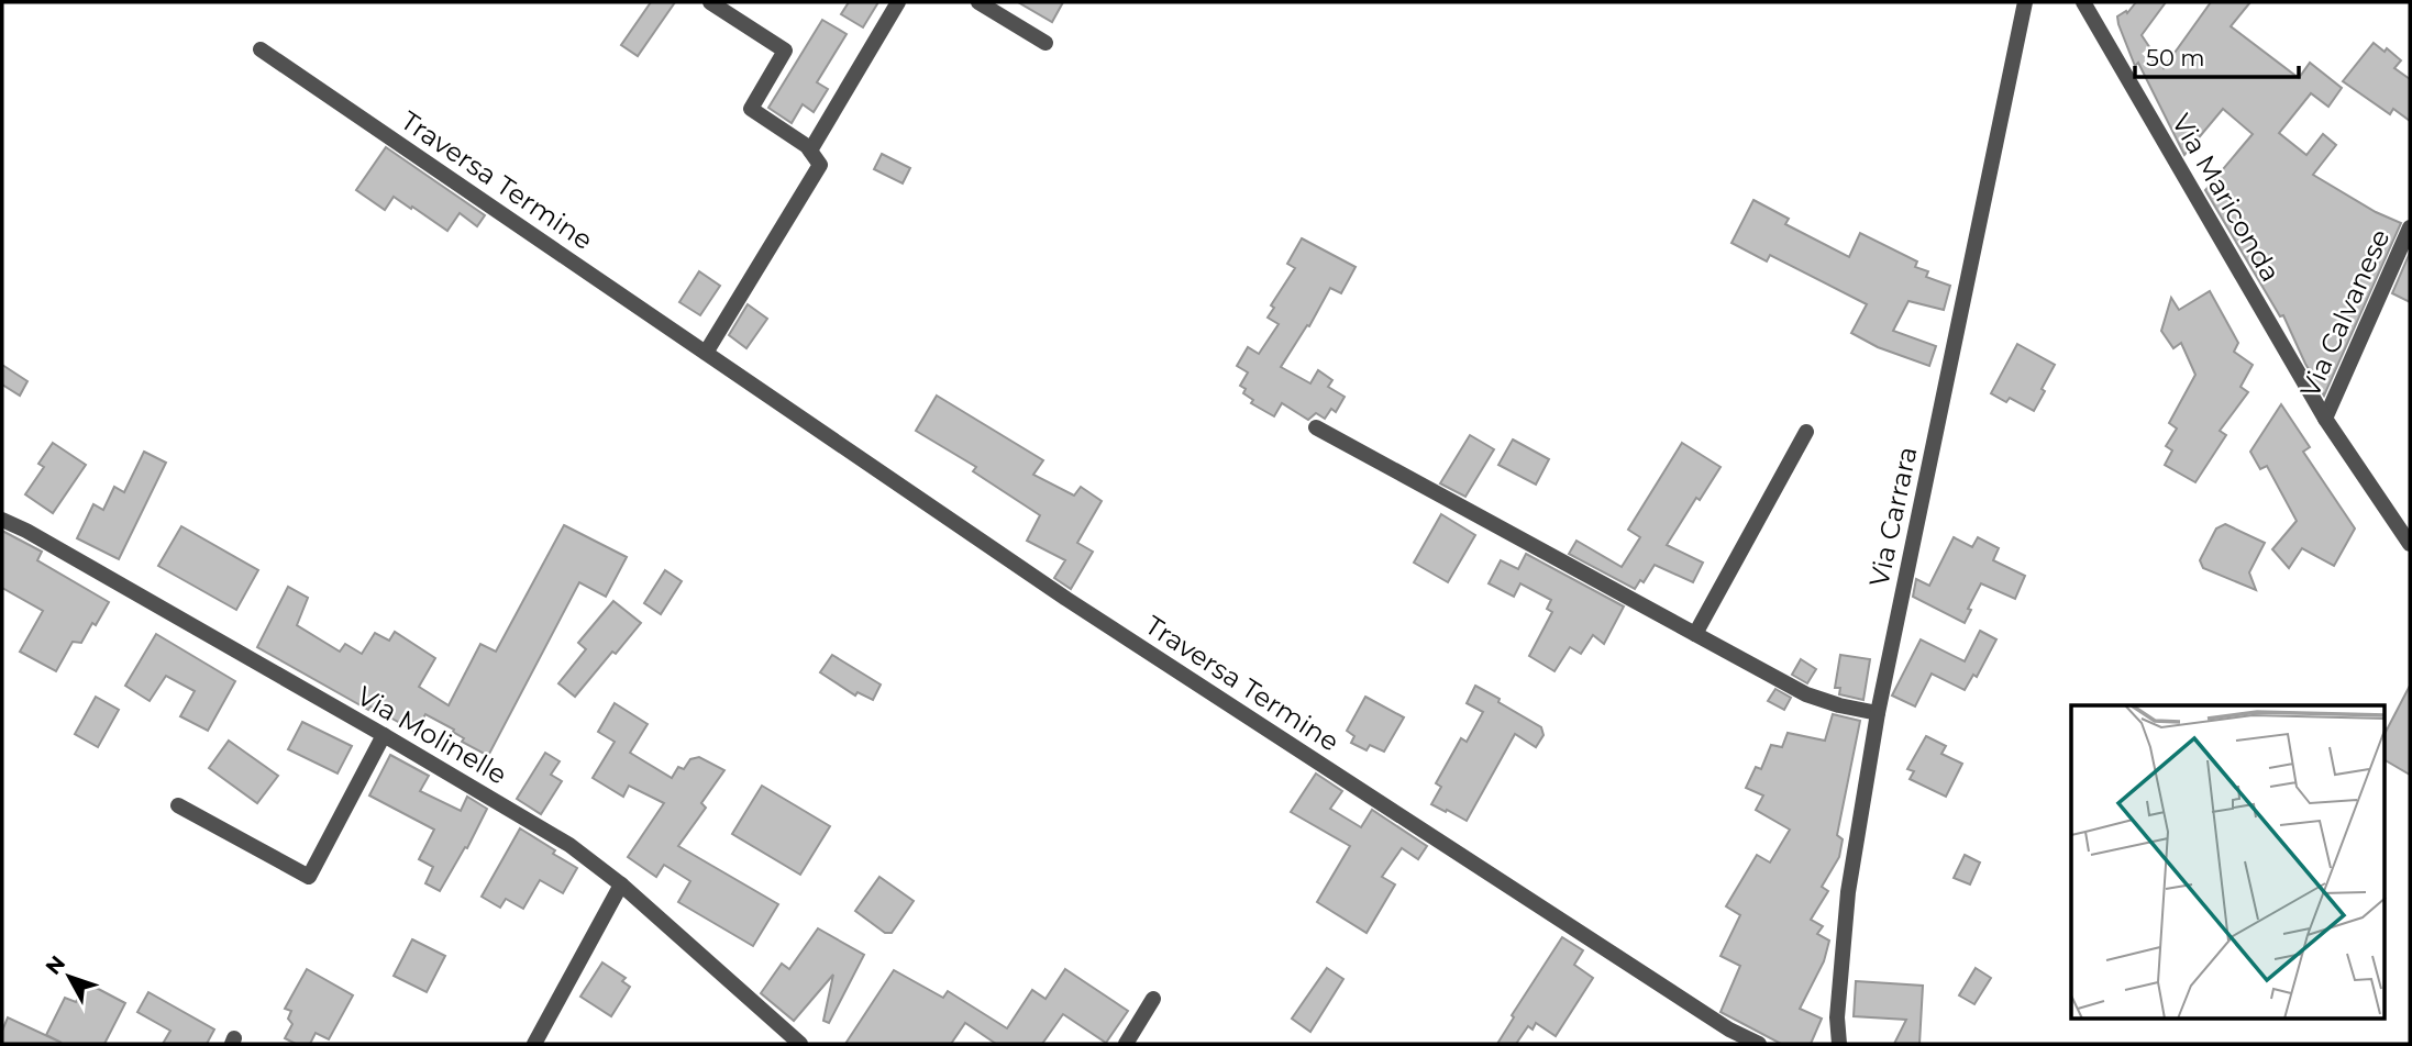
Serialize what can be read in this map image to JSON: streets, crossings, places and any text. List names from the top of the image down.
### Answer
{
  "streets": {
    "street": [
      "Traversa Termine",
      "Via Mariconda",
      "Via Calvanese",
      "Via Carrara",
      "Via Molinelle"
    ]
  },
  "crossings": [
    ["Via Mariconda", "Via Calvanese"]
  ],
  "scale_bar": "50 m",
  "north": "top left"
}
